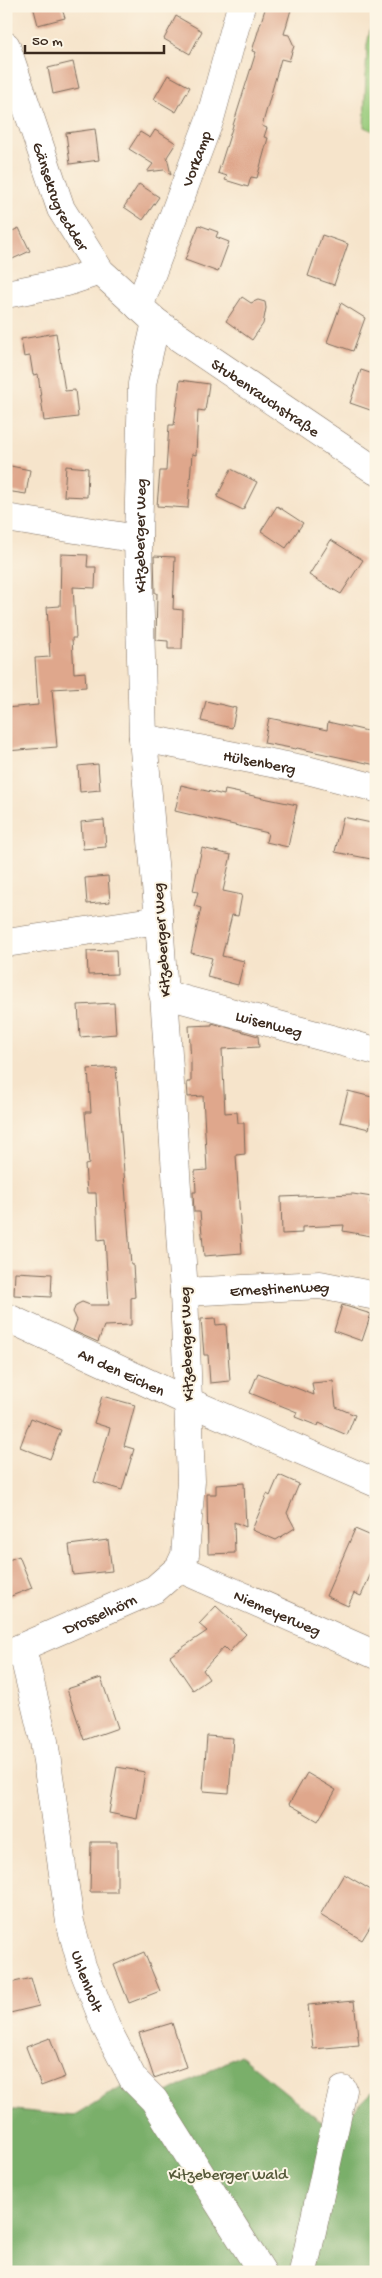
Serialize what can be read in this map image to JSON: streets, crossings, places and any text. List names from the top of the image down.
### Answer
{
  "streets": {
    "street": [
      "Vorkamp",
      "Gänsekrugredder",
      "Stubenrauchstraße",
      "Kitzeberger Weg",
      "Hülsenberg",
      "Luisenweg",
      "Ernestinenweg",
      "An den Eichen",
      "Niemeyerweg",
      "Drosselhörn",
      "Uhlenholt"
    ]
  },
  "crossings": [
    ["Vorkamp", "Gänsekrugredder"],
    ["Vorkamp", "Stubenrauchstraße"],
    ["Vorkamp", "Kitzeberger Weg"],
    ["Gänsekrugredder", "Stubenrauchstraße"],
    ["Gänsekrugredder", "Kitzeberger Weg"],
    ["Stubenrauchstraße", "Kitzeberger Weg"],
    ["Kitzeberger Weg", "Hülsenberg"],
    ["Kitzeberger Weg", "Luisenweg"],
    ["Kitzeberger Weg", "Ernestinenweg"],
    ["Kitzeberger Weg", "An den Eichen"],
    ["Kitzeberger Weg", "Niemeyerweg"],
    ["Kitzeberger Weg", "Drosselhörn"],
    ["Niemeyerweg", "Drosselhörn"],
    ["Drosselhörn", "Uhlenholt"]
  ],
  "parks": ["Kitzeberger Wald"],
  "scale_bar": "50 m"
}
